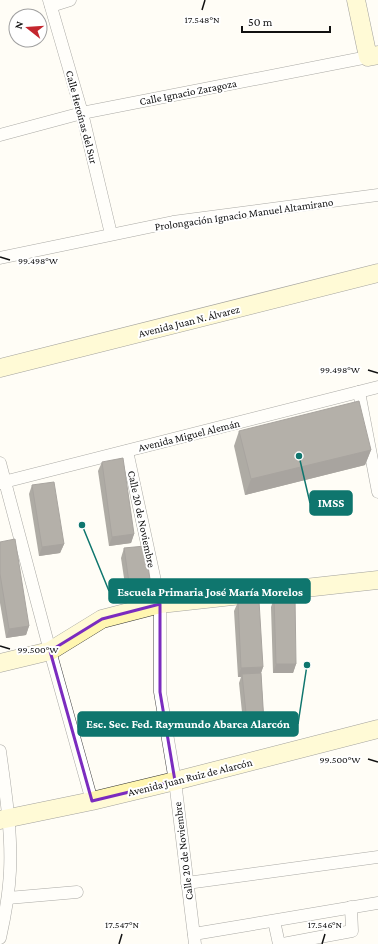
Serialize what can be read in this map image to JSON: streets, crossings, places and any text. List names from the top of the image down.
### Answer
{
  "streets": {
    "main road": ["Avenida Juan N. Álvarez", "Avenida Juan Ruiz de Alarcón"],
    "street": [
      "Calle Ignacio Zaragoza",
      "Calle Heroínas del Sur",
      "Prolongación Ignacio Manuel Altamirano",
      "Avenida Miguel Alemán",
      "Calle 20 de Noviembre"
    ]
  },
  "crossings": [
    ["Calle Ignacio Zaragoza", "Calle Heroínas del Sur"],
    ["Calle Heroínas del Sur", "Prolongación Ignacio Manuel Altamirano"],
    ["Avenida Miguel Alemán", "Calle 20 de Noviembre"],
    ["Calle 20 de Noviembre", "Avenida Juan Ruiz de Alarcón"]
  ],
  "places": ["IMSS", "Escuela Primaria José María Morelos", "Esc. Sec. Fed. Raymundo Abarca Alarcón"],
  "scale_bar": "50 m",
  "north": "left",
  "coordinates": [
    "17.548°N",
    "99.498°W",
    "99.500°W",
    "17.547°N",
    "17.546°N"
  ]
}
